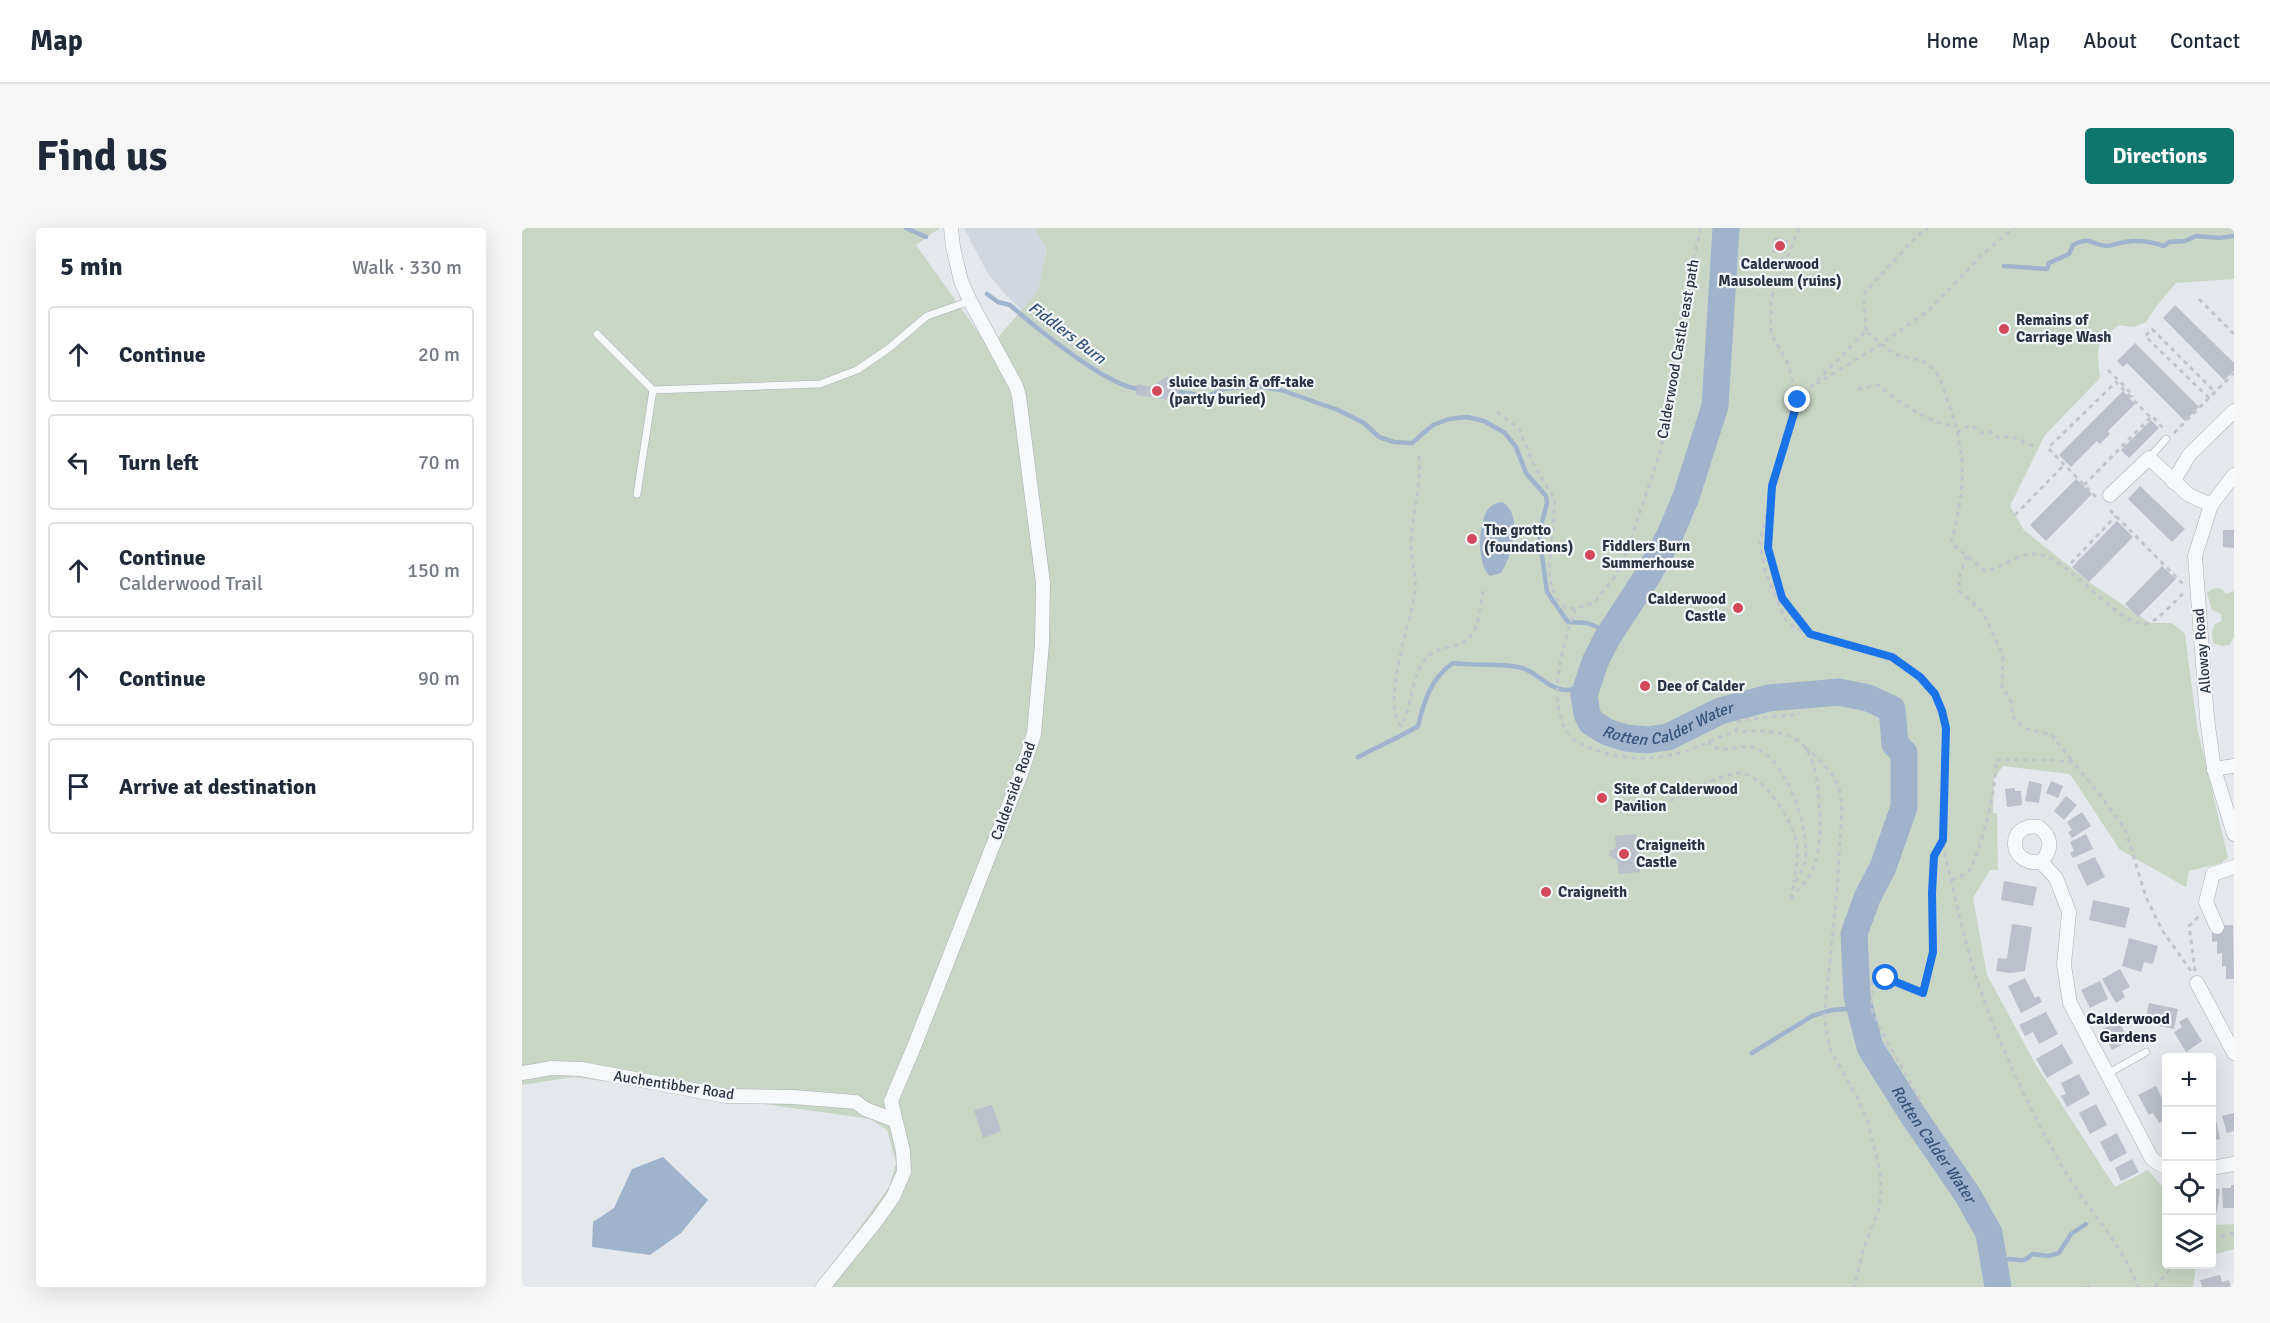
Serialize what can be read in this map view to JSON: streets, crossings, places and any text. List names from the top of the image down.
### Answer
{
  "streets": {
    "street": ["Alloway Road", "Calderside Road", "Auchentibber Road"],
    "path": ["Calderwood Castle east path"]
  },
  "crossings": [
    ["Calderside Road", "Auchentibber Road"]
  ],
  "districts": ["Calderwood Gardens"],
  "water": ["Fiddlers Burn", "Rotten Calder Water"],
  "places": [
    "Calderwood Mausoleum (ruins)",
    "Remains of Carriage Wash",
    "sluice basin & off-take (partly buried)",
    "The grotto (foundations)",
    "Fiddlers Burn Summerhouse",
    "Calderwood Castle",
    "Dee of Calder",
    "Site of Calderwood Pavilion",
    "Craigneith Castle",
    "Craigneith"
  ],
  "page": {
    "header": "Map",
    "nav": [
      "Home",
      "Map",
      "About",
      "Contact"
    ],
    "buttons": "Directions",
    "title": "Find us",
    "heading": ["5 min", "Walk · 330 m"],
    "list": [
      ["Continue", "20 m"],
      ["Turn left", "70 m"],
      ["Continue", "Calderwood Trail", "150 m"],
      ["Continue", "90 m"],
      "Arrive at destination"
    ],
    "map_buttons": ["+", "−"]
  }
}
